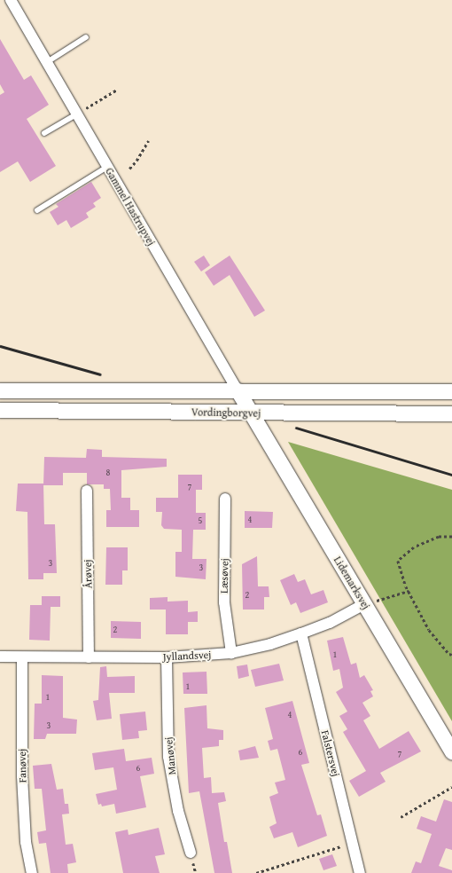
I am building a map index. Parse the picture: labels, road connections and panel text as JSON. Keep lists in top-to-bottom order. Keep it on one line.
{"streets":{"main road":["Gammel Hastrupvej","Vordingborgvej","Lidemarksvej"],"street":["Årøvej","Læsøvej","Jyllandsvej","Falstersvej","Manøvej","Fanøvej"]},"crossings":[["Gammel Hastrupvej","Vordingborgvej"],["Gammel Hastrupvej","Lidemarksvej"],["Vordingborgvej","Lidemarksvej"],["Årøvej","Jyllandsvej"],["Læsøvej","Jyllandsvej"],["Lidemarksvej","Jyllandsvej"],["Jyllandsvej","Falstersvej"],["Jyllandsvej","Manøvej"],["Jyllandsvej","Fanøvej"]],"house_numbers":["8","7","4","5","3","3","2","2","1","1","1","4","3","6","7","6"]}
